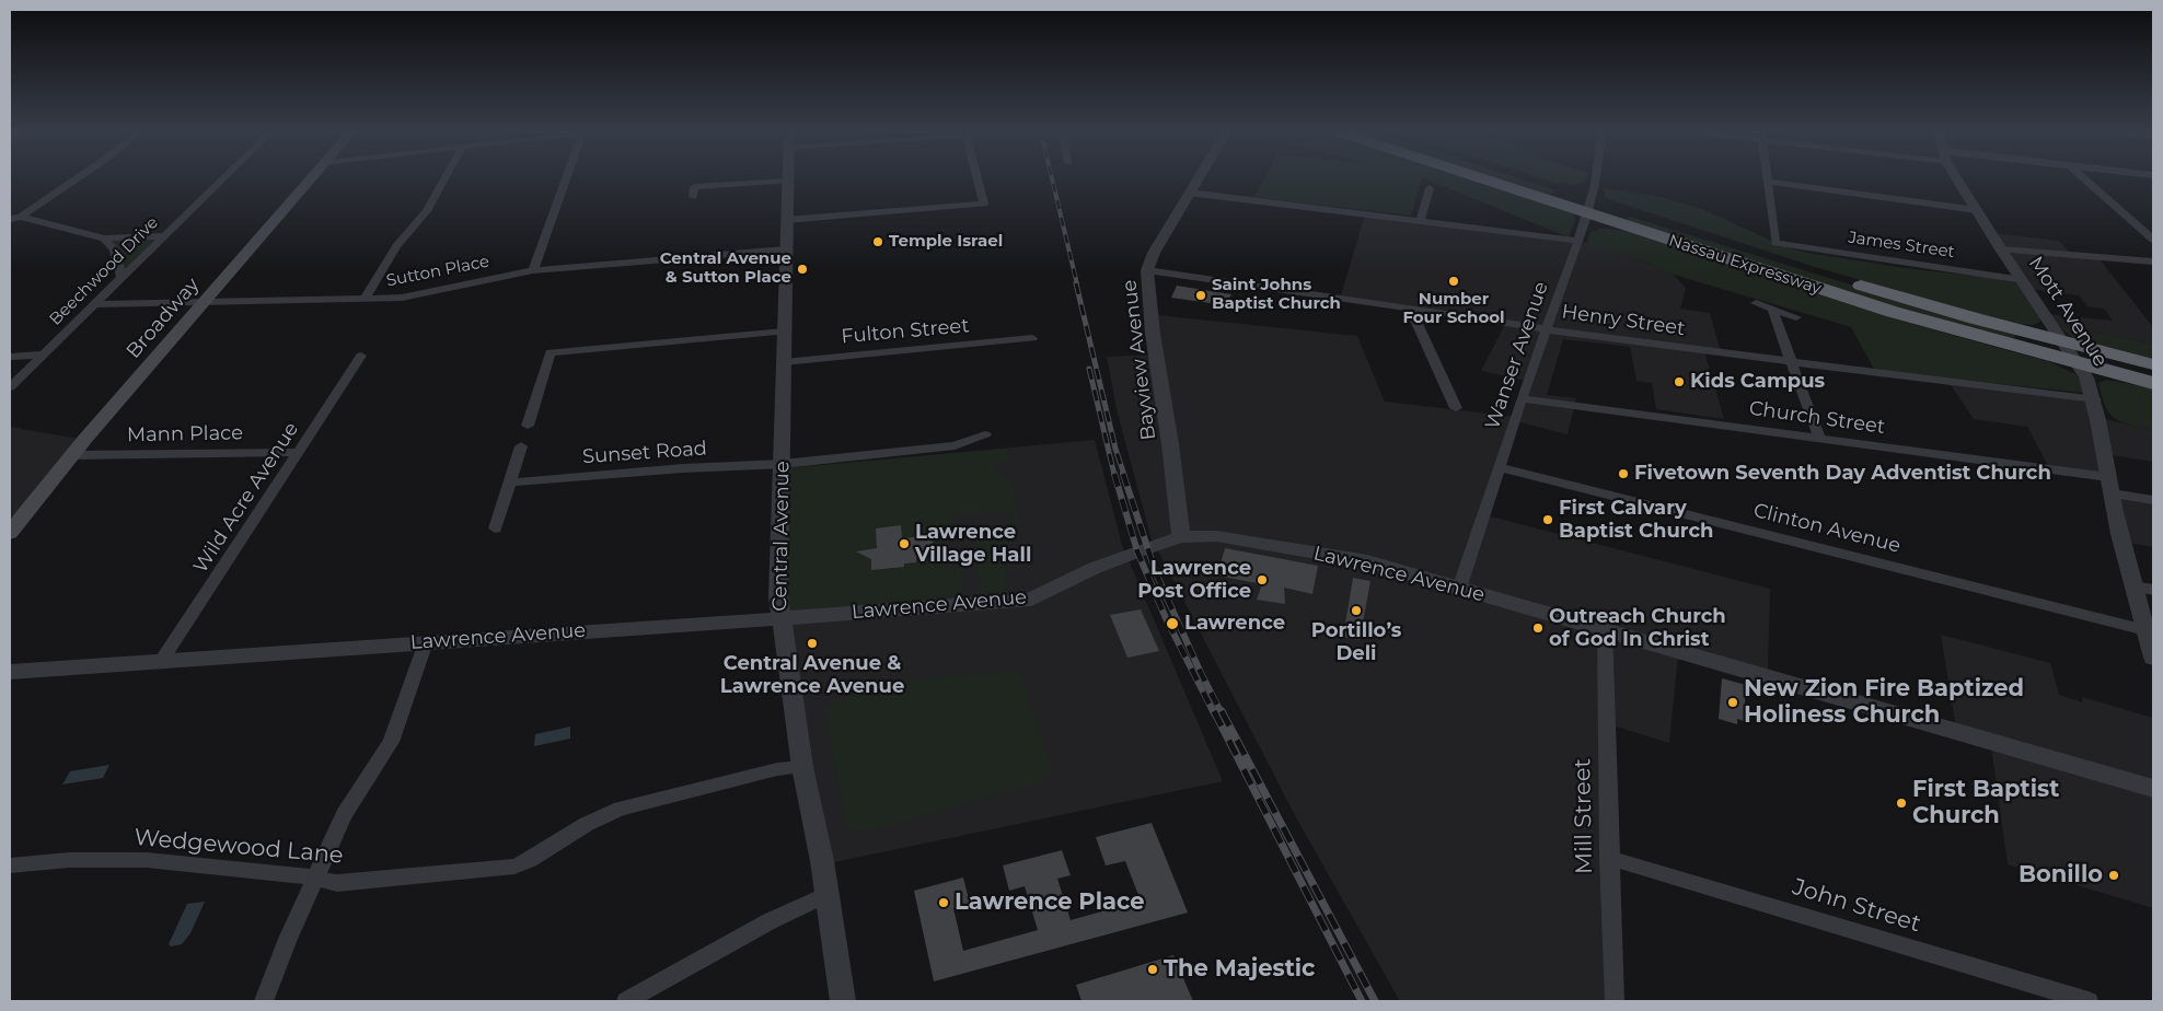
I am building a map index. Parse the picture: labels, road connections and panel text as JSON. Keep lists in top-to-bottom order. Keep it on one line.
{"streets":{"highway":["Nassau Expressway"],"main road":["Broadway"],"street":["James Street","Beechwood Drive","Sutton Place","Mott Avenue","Henry Street","Fulton Street","Wanser Avenue","Bayview Avenue","Church Street","Mann Place","Sunset Road","Wild Acre Avenue","Clinton Avenue","Central Avenue","Lawrence Avenue","Mill Street","Wedgewood Lane","John Street"]},"crossings":[["James Street","Mott Avenue"],["Nassau Expressway","Mott Avenue"],["Nassau Expressway","Wanser Avenue"],["Beechwood Drive","Sutton Place"],["Sutton Place","Broadway"],["Sutton Place","Central Avenue"],["Mott Avenue","Henry Street"],["Mott Avenue","Church Street"],["Mott Avenue","Clinton Avenue"],["Broadway","Mann Place"],["Henry Street","Wanser Avenue"],["Henry Street","Bayview Avenue"],["Fulton Street","Central Avenue"],["Wanser Avenue","Church Street"],["Wanser Avenue","Clinton Avenue"],["Wanser Avenue","Lawrence Avenue"],["Bayview Avenue","Lawrence Avenue"],["Mann Place","Wild Acre Avenue"],["Sunset Road","Central Avenue"],["Wild Acre Avenue","Lawrence Avenue"],["Central Avenue","Lawrence Avenue"],["Central Avenue","Wedgewood Lane"],["Lawrence Avenue","Mill Street"],["Mill Street","John Street"]],"places":["Temple Israel","Central Avenue & Sutton Place","Number Four School","Saint Johns Baptist Church","Kids Campus","Fivetown Seventh Day Adventist Church","First Calvary Baptist Church","Lawrence Village Hall","Lawrence Post Office","Portillo’s Deli","Lawrence","Outreach Church of God In Christ","Central Avenue & Lawrence Avenue","New Zion Fire Baptized Holiness Church","First Baptist Church","Bonillo","Lawrence Place","The Majestic"]}
